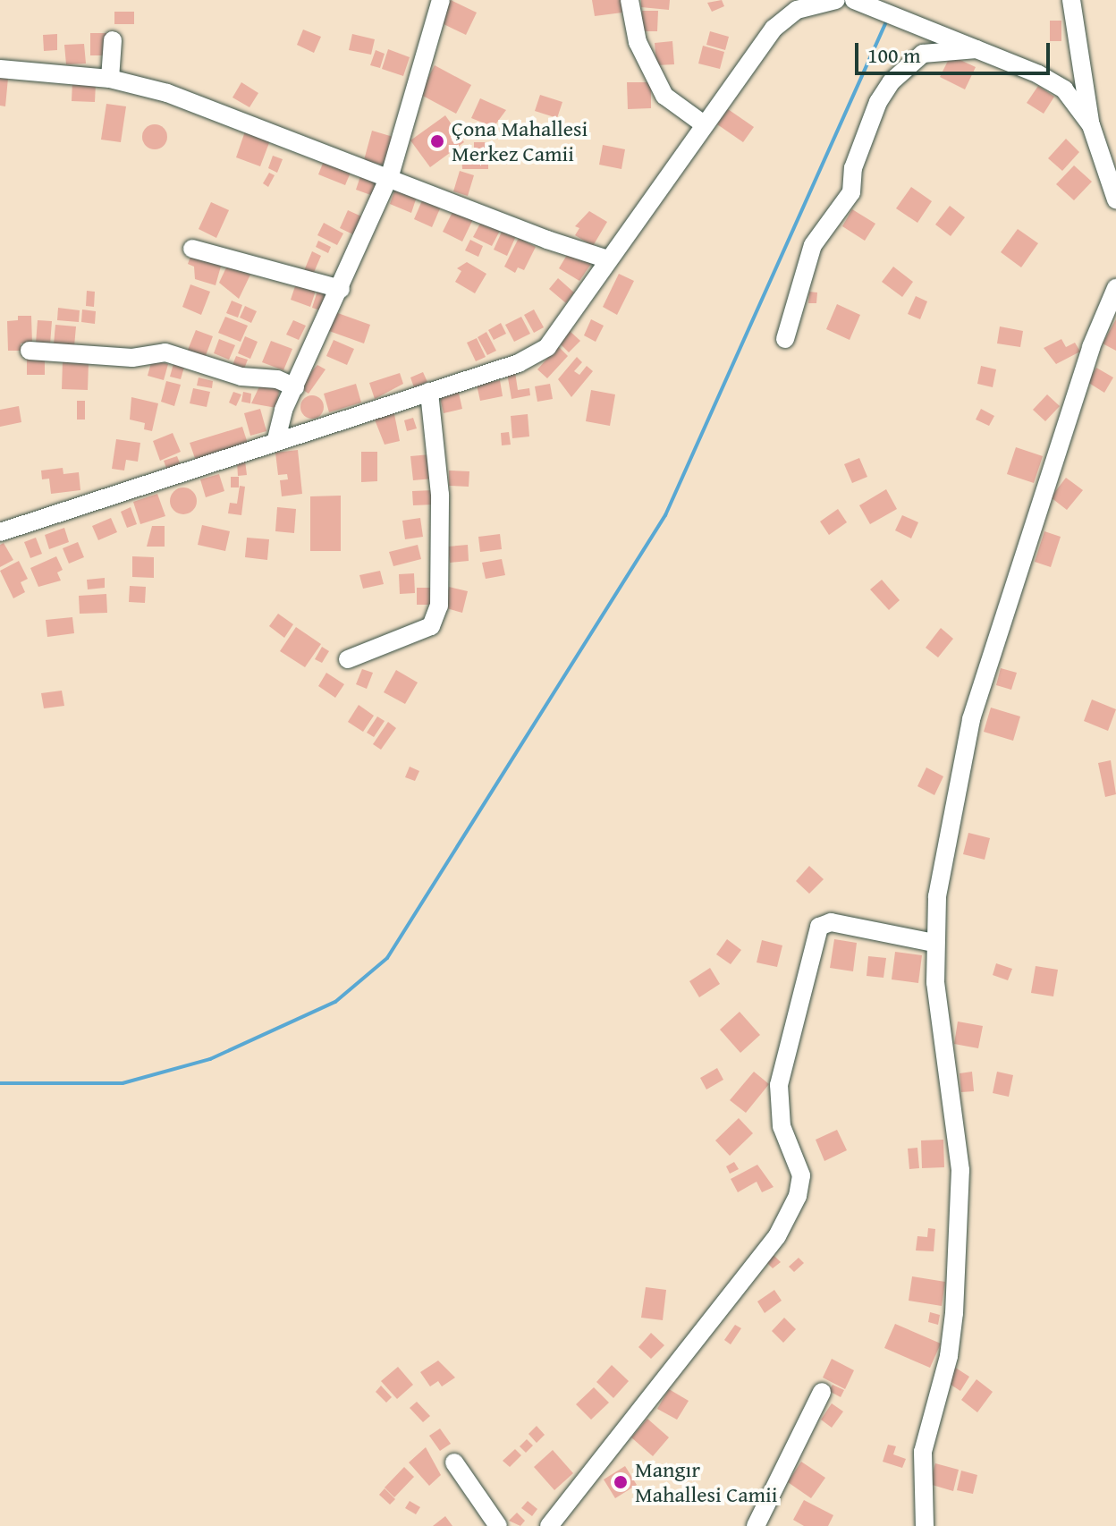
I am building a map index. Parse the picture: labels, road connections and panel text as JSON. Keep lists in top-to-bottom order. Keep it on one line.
{"places":["Çona Mahallesi Merkez Camii","Mangır Mahallesi Camii"],"scale_bar":"100 m"}
